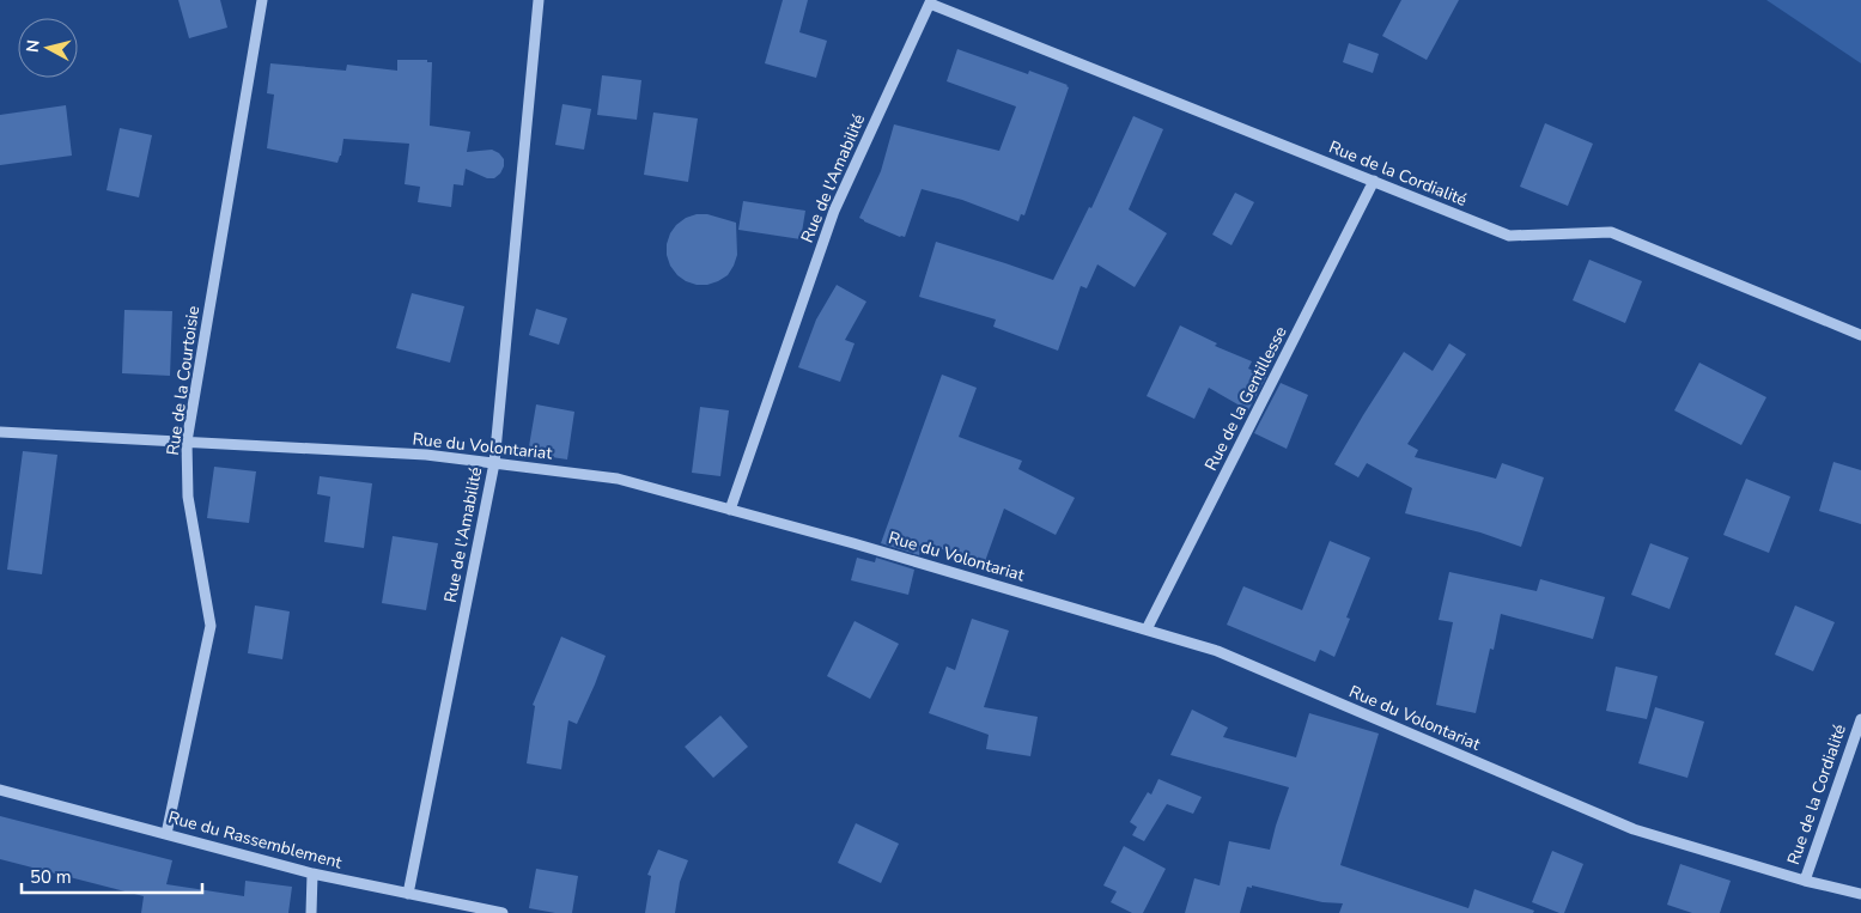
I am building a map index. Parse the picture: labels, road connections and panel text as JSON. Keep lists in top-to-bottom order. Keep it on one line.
{"streets":{"street":["Rue de la Cordialité","Rue de l'Amabilité","Rue de la Courtoisie","Rue de la Gentillesse","Rue du Volontariat","Rue du Rassemblement"]},"crossings":[["Rue de la Cordialité","Rue de l'Amabilité"],["Rue de la Cordialité","Rue de la Gentillesse"],["Rue de la Cordialité","Rue du Volontariat"],["Rue de l'Amabilité","Rue du Volontariat"],["Rue de l'Amabilité","Rue du Rassemblement"],["Rue de la Courtoisie","Rue du Volontariat"],["Rue de la Courtoisie","Rue du Rassemblement"],["Rue de la Gentillesse","Rue du Volontariat"]],"scale_bar":"50 m","north":"left"}
